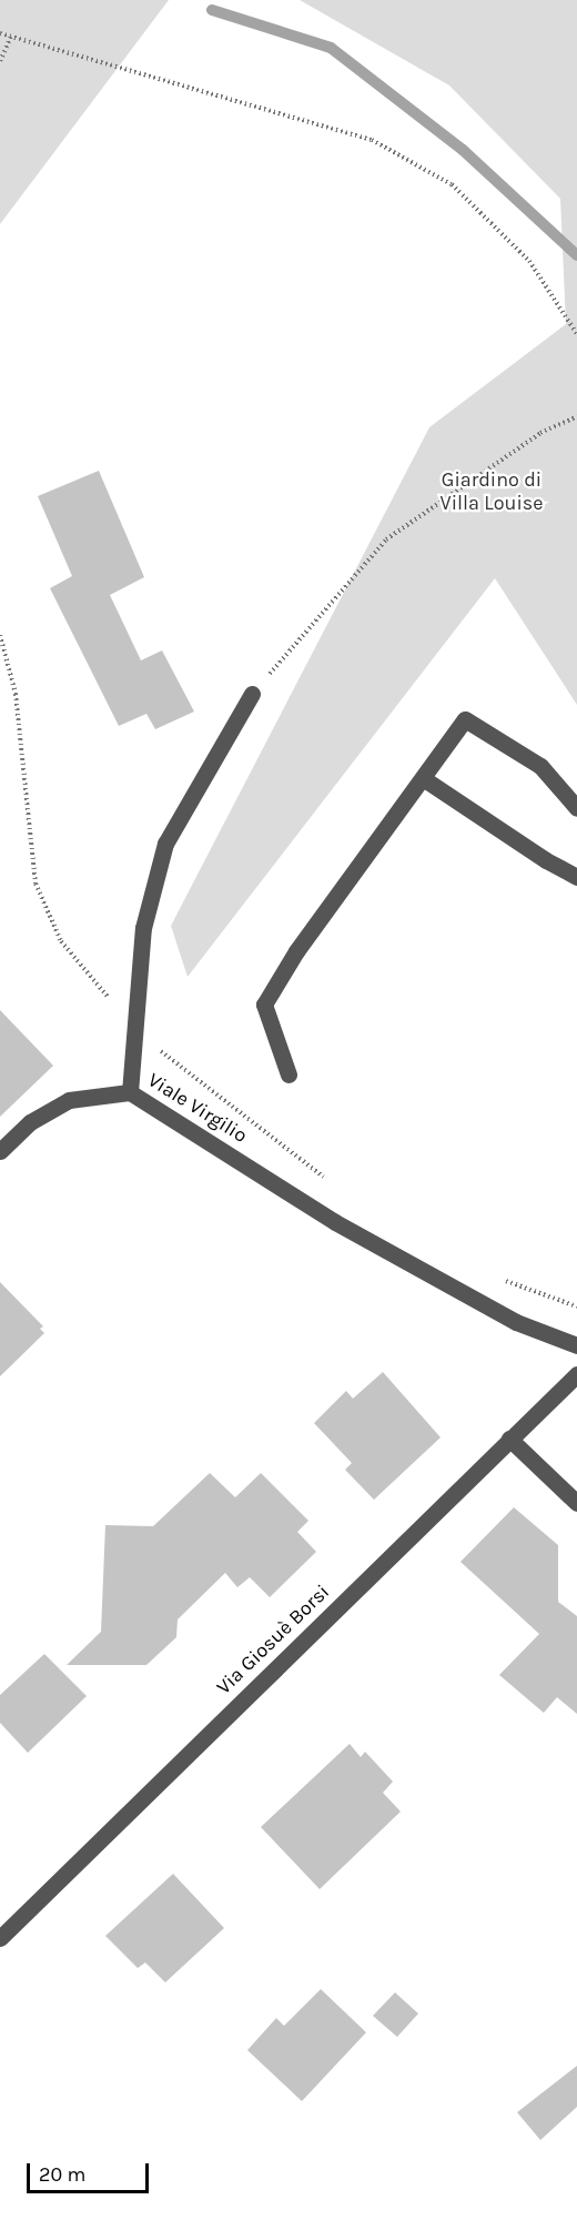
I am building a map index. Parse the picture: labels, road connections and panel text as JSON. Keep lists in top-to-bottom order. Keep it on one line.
{"streets":{"street":["Viale Virgilio","Via Giosuè Borsi"]},"parks":["Giardino di Villa Louise"],"scale_bar":"20 m"}
